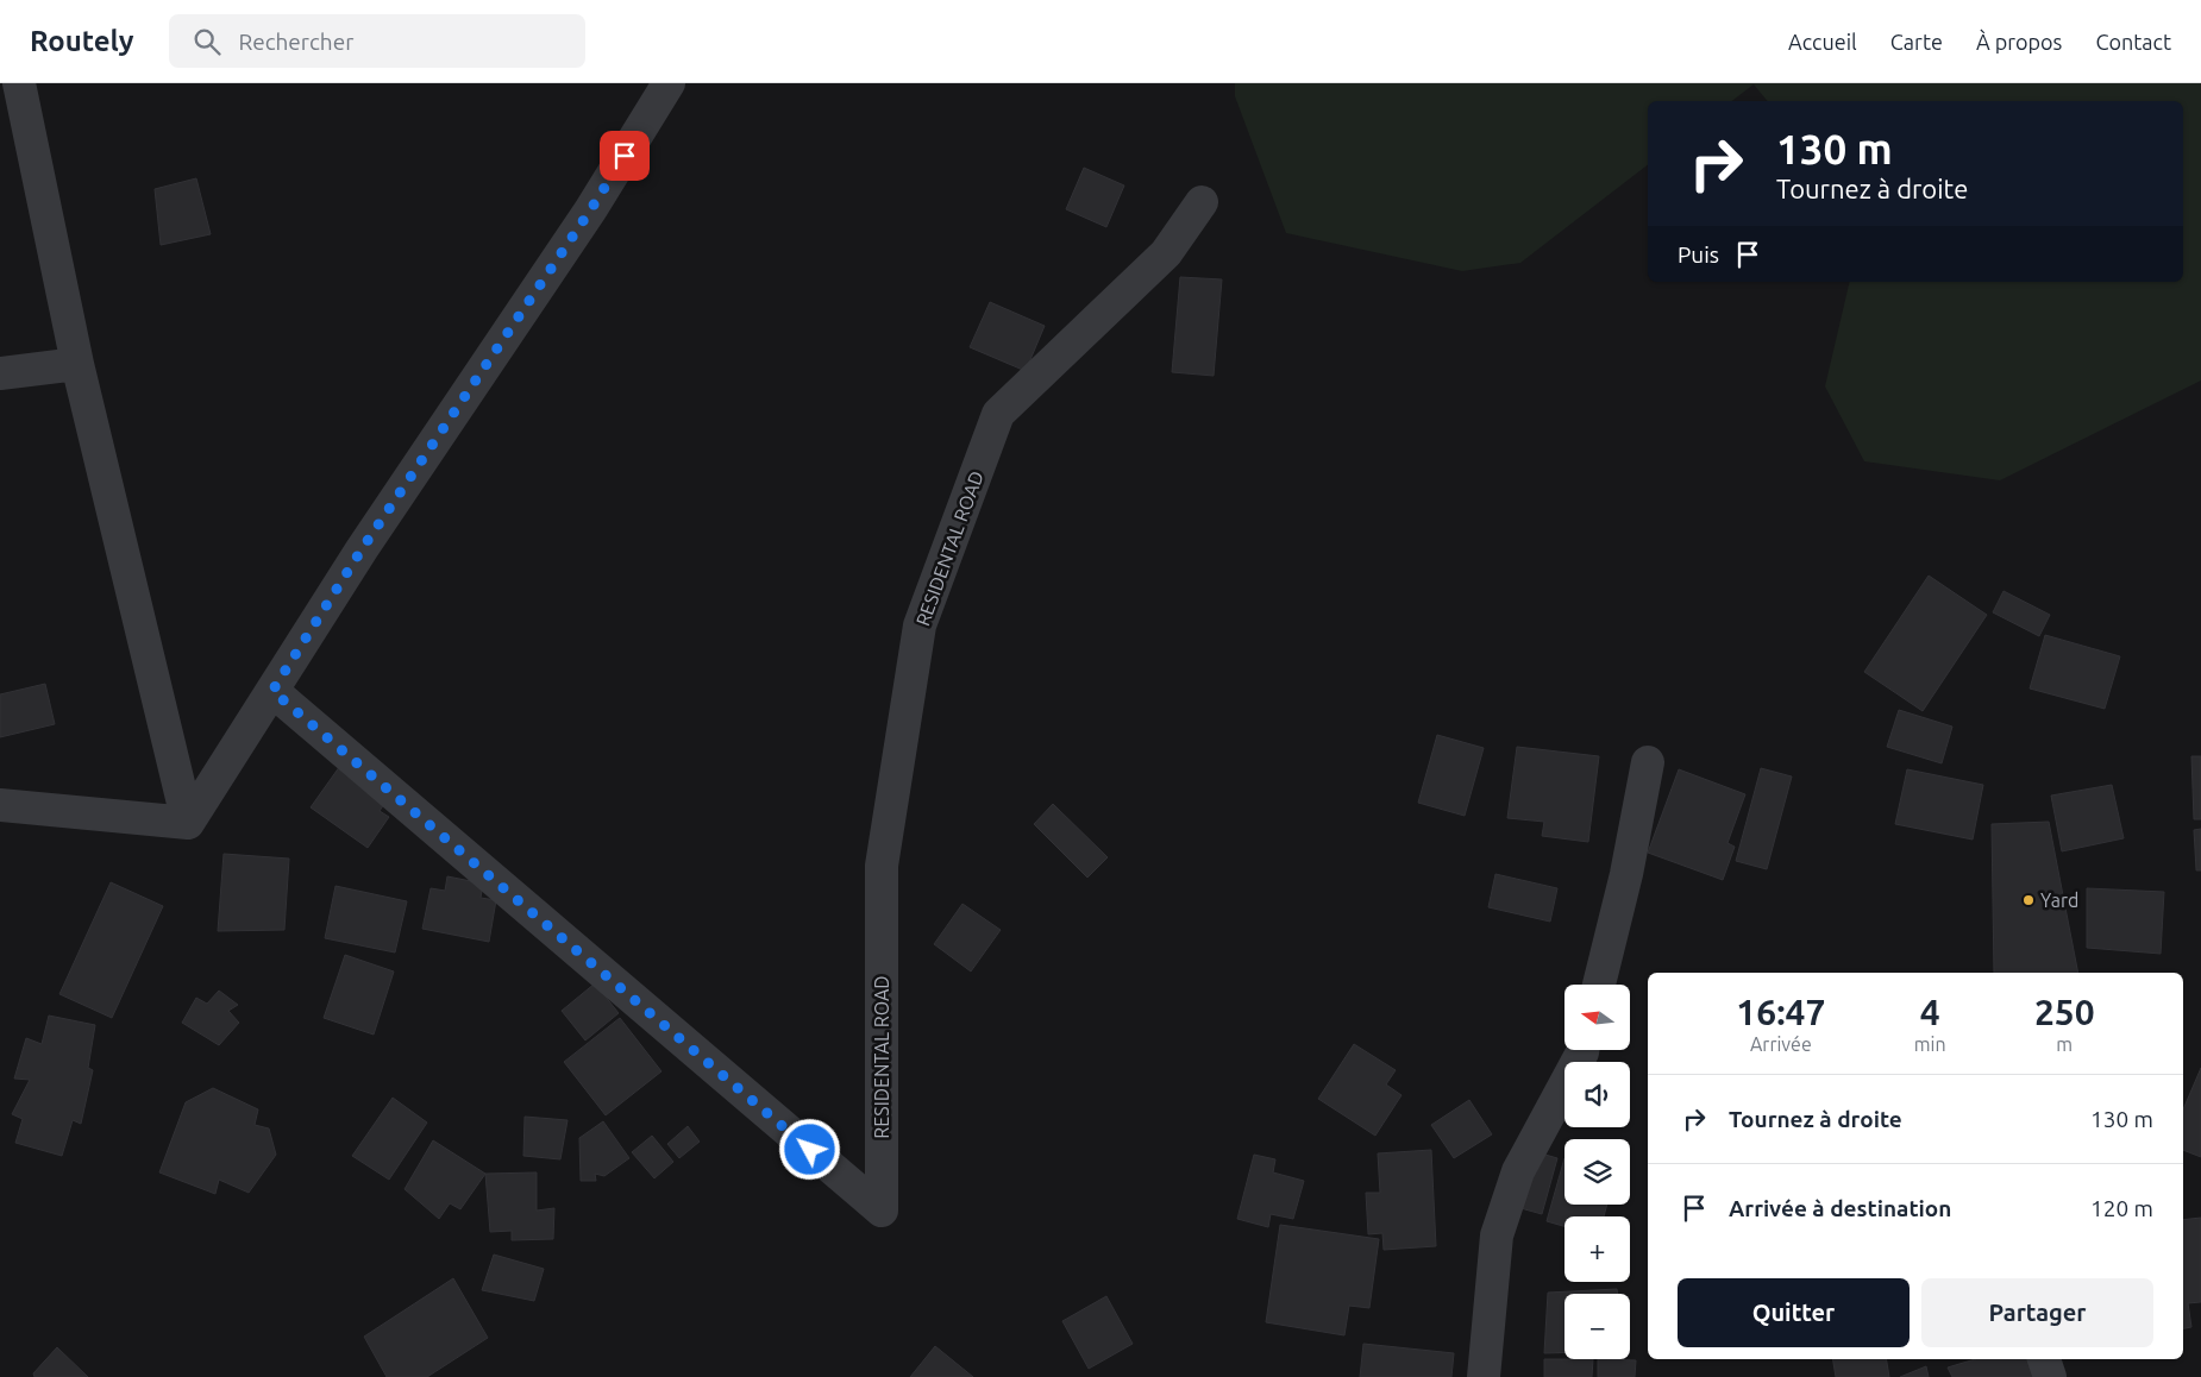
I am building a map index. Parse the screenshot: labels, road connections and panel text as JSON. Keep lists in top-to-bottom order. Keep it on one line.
{"streets":{"street":["RESIDENTAL ROAD"]},"places":["Yard"],"north":"left","page":{"header":"Routely","search":"Rechercher","nav":["Accueil","Carte","À propos","Contact"],"turn":["130 m","Tournez à droite"],"then":"Puis","eta":["16:47","Arrivée","4","min","250","m"],"map_buttons":["+","−"],"list":[{"name":"Tournez à droite","value":"130 m"},{"name":"Arrivée à destination","value":"120 m"}],"buttons":["Quitter","Partager"]}}
